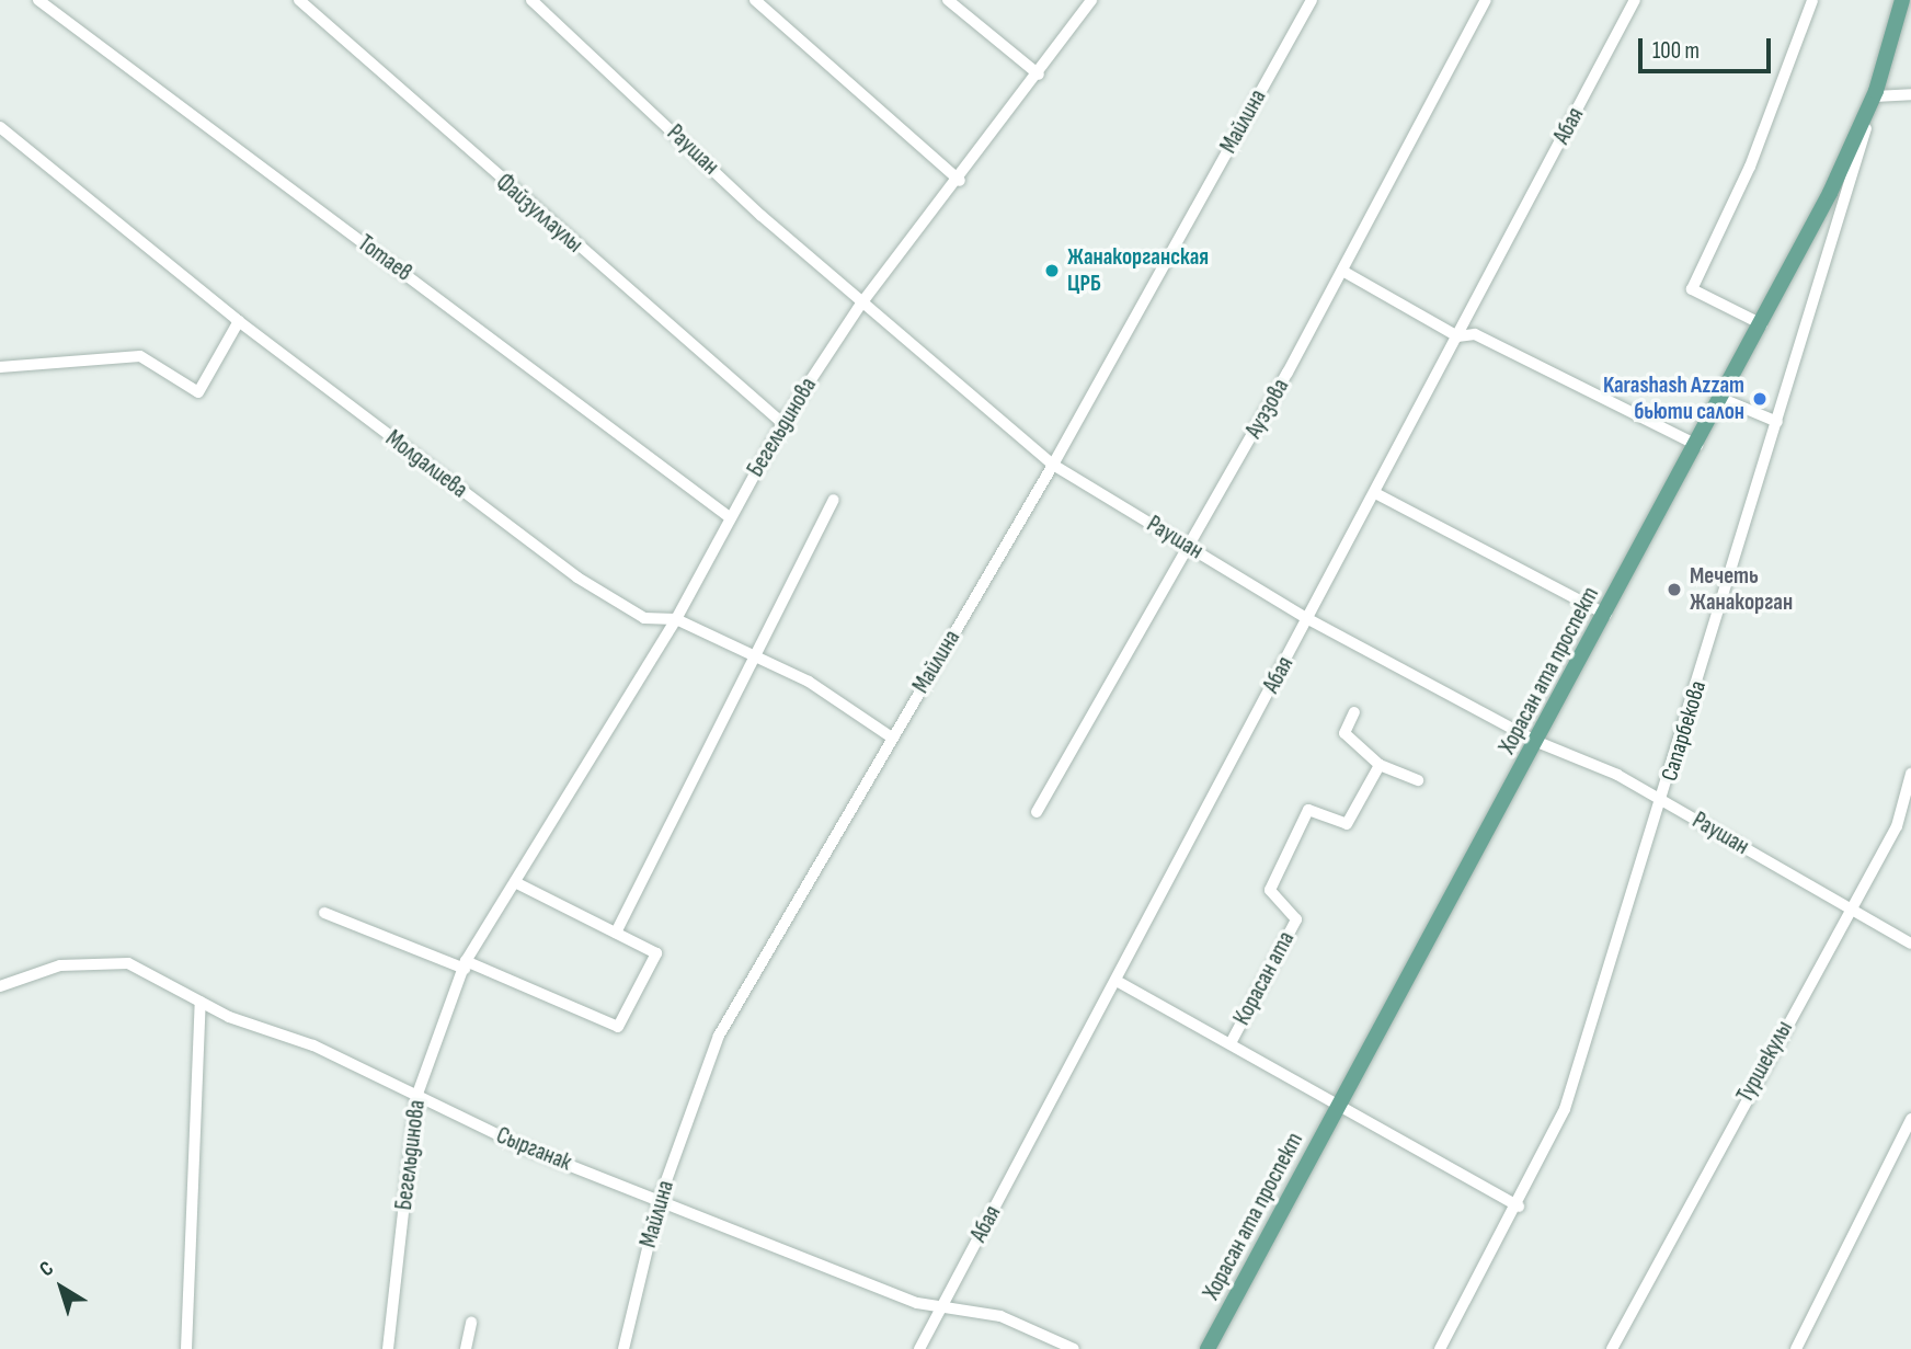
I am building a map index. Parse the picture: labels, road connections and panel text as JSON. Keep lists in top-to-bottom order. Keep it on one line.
{"streets":{"main road":["Хорасан ата проспект"],"street":["Майлина","Абая","Раушан","Файзуллаулы","Тотаев","Ауэзова","Бегельдинова","Молдалиева","Сапарбекова","Корасан ата","Туршекулы","Сырганак"]},"crossings":[["Майлина","Раушан"],["Майлина","Молдалиева"],["Майлина","Сырганак"],["Абая","Раушан"],["Абая","Сырганак"],["Раушан","Ауэзова"],["Раушан","Бегельдинова"],["Раушан","Хорасан ата проспект"],["Раушан","Сапарбекова"],["Раушан","Туршекулы"],["Файзуллаулы","Бегельдинова"],["Тотаев","Бегельдинова"],["Бегельдинова","Молдалиева"],["Бегельдинова","Сырганак"],["Хорасан ата проспект","Сапарбекова"]],"places":["Жанакорганская ЦРБ","Karashash Azzam бьюти салон","Мечеть Жанакорган"],"scale_bar":"100 m","north":"top left"}
